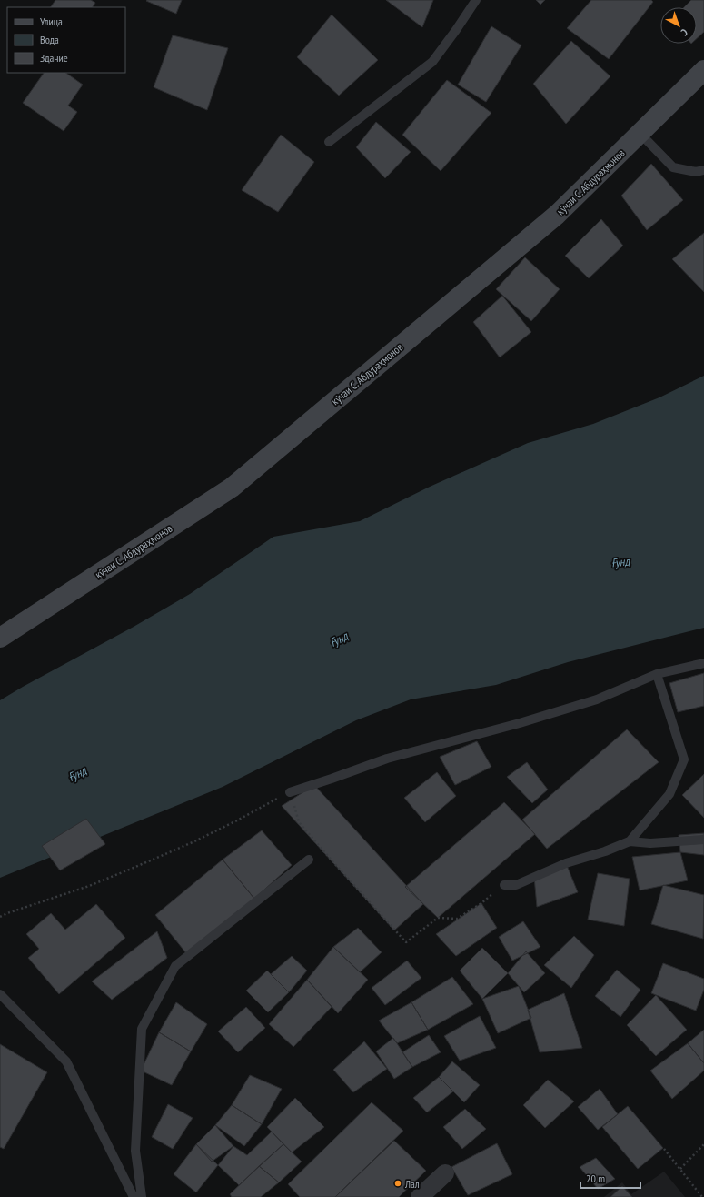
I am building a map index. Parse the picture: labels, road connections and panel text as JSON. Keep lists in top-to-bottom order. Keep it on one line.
{"streets":{"street":["кӯчаи С. Абдураҳмонов"]},"water":["Ғунд"],"places":["Лал"],"legend":["Улица","Вода","Здание"],"scale_bar":"20 m","north":"bottom right"}
